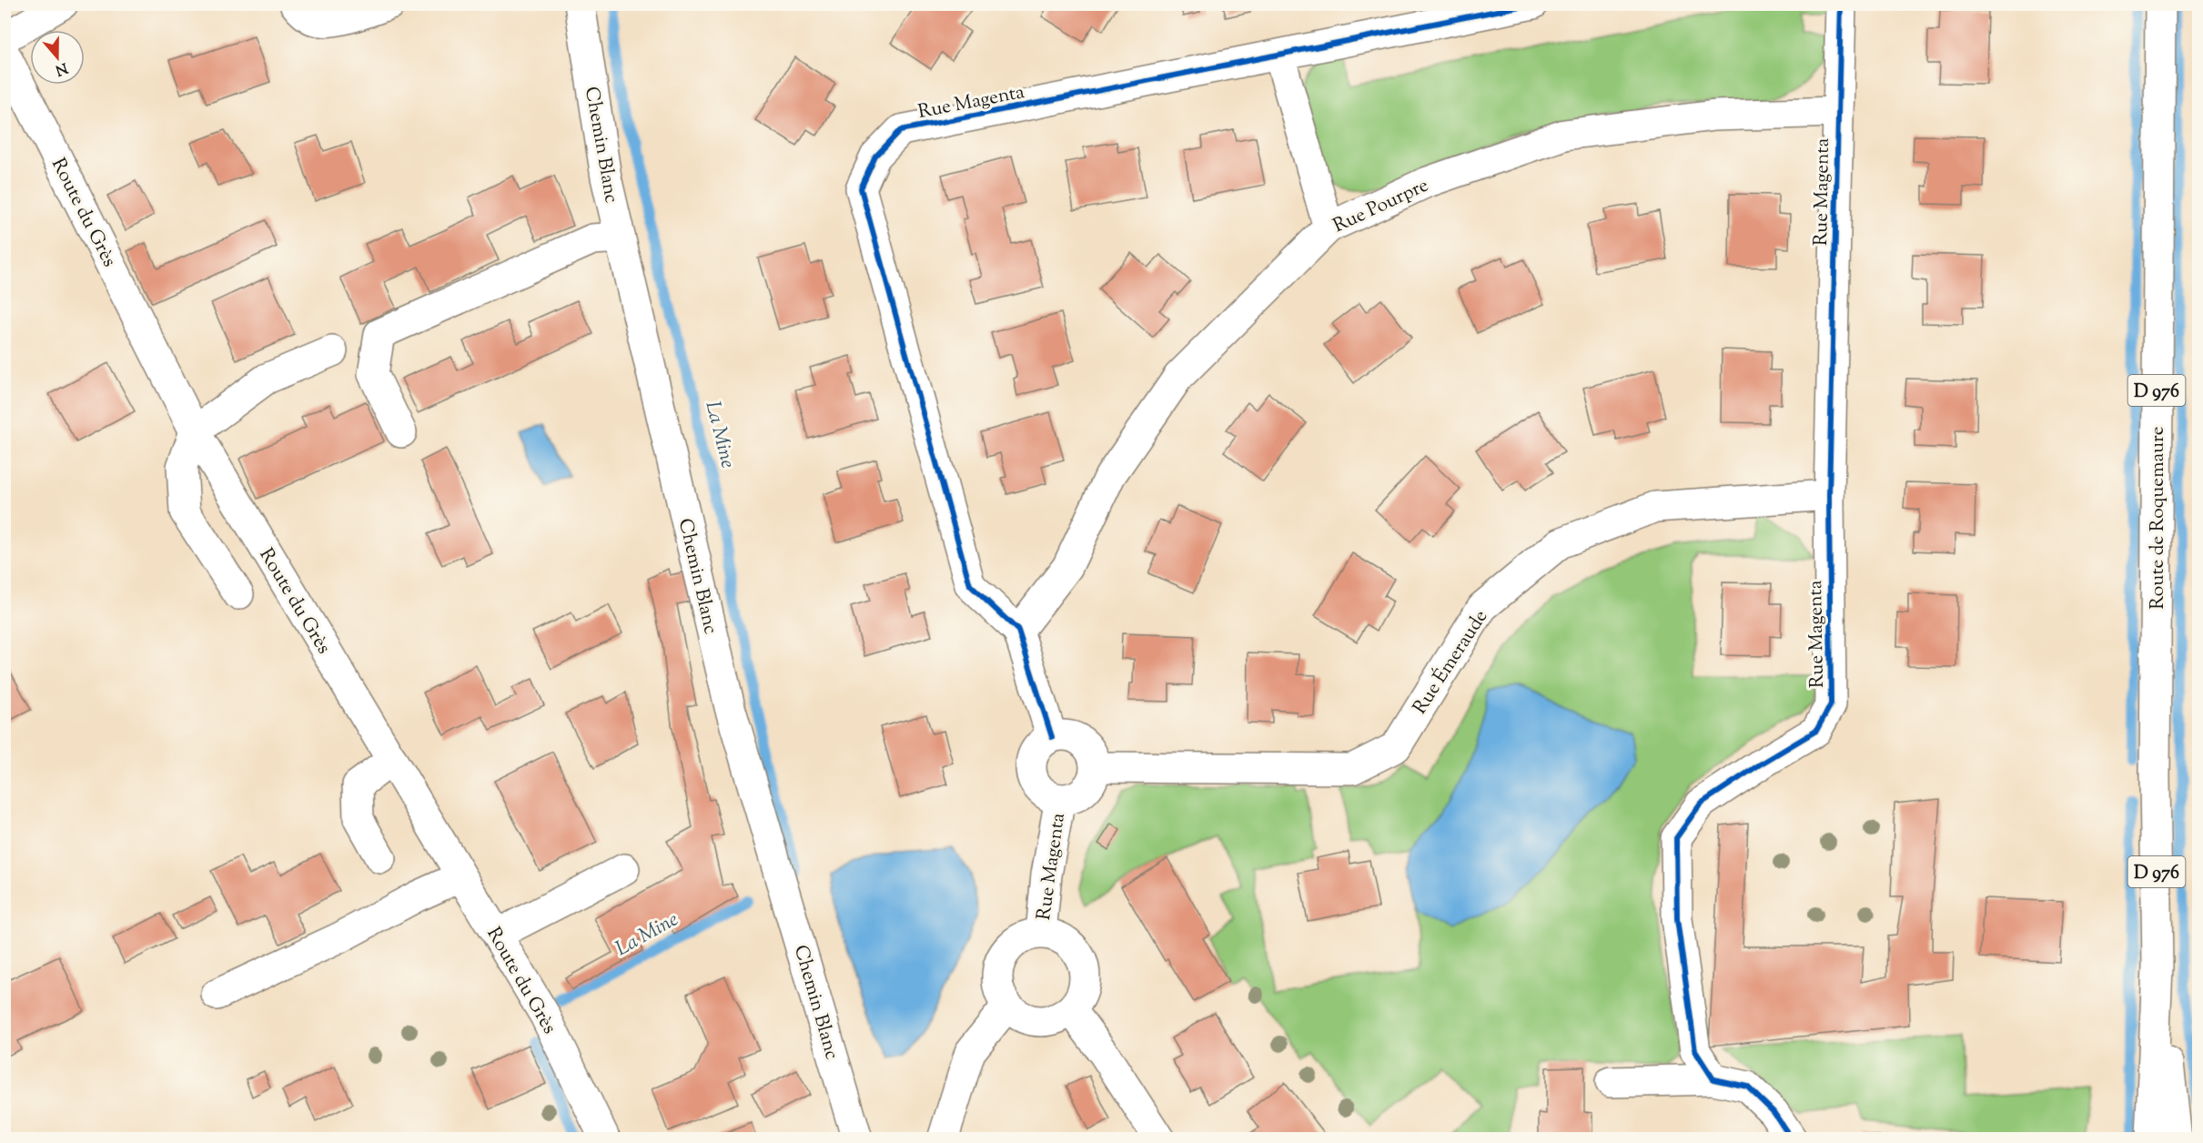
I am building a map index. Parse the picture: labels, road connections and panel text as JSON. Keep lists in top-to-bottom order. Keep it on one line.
{"streets":{"street":["Rue Magenta","Chemin Blanc","Rue Pourpre","Route du Grès","D 976","Route de Roquemaure","Rue Émeraude"]},"crossings":[["Rue Magenta","Rue Pourpre"],["Rue Magenta","Rue Émeraude"]],"water":["La Mine"],"north":"bottom"}
